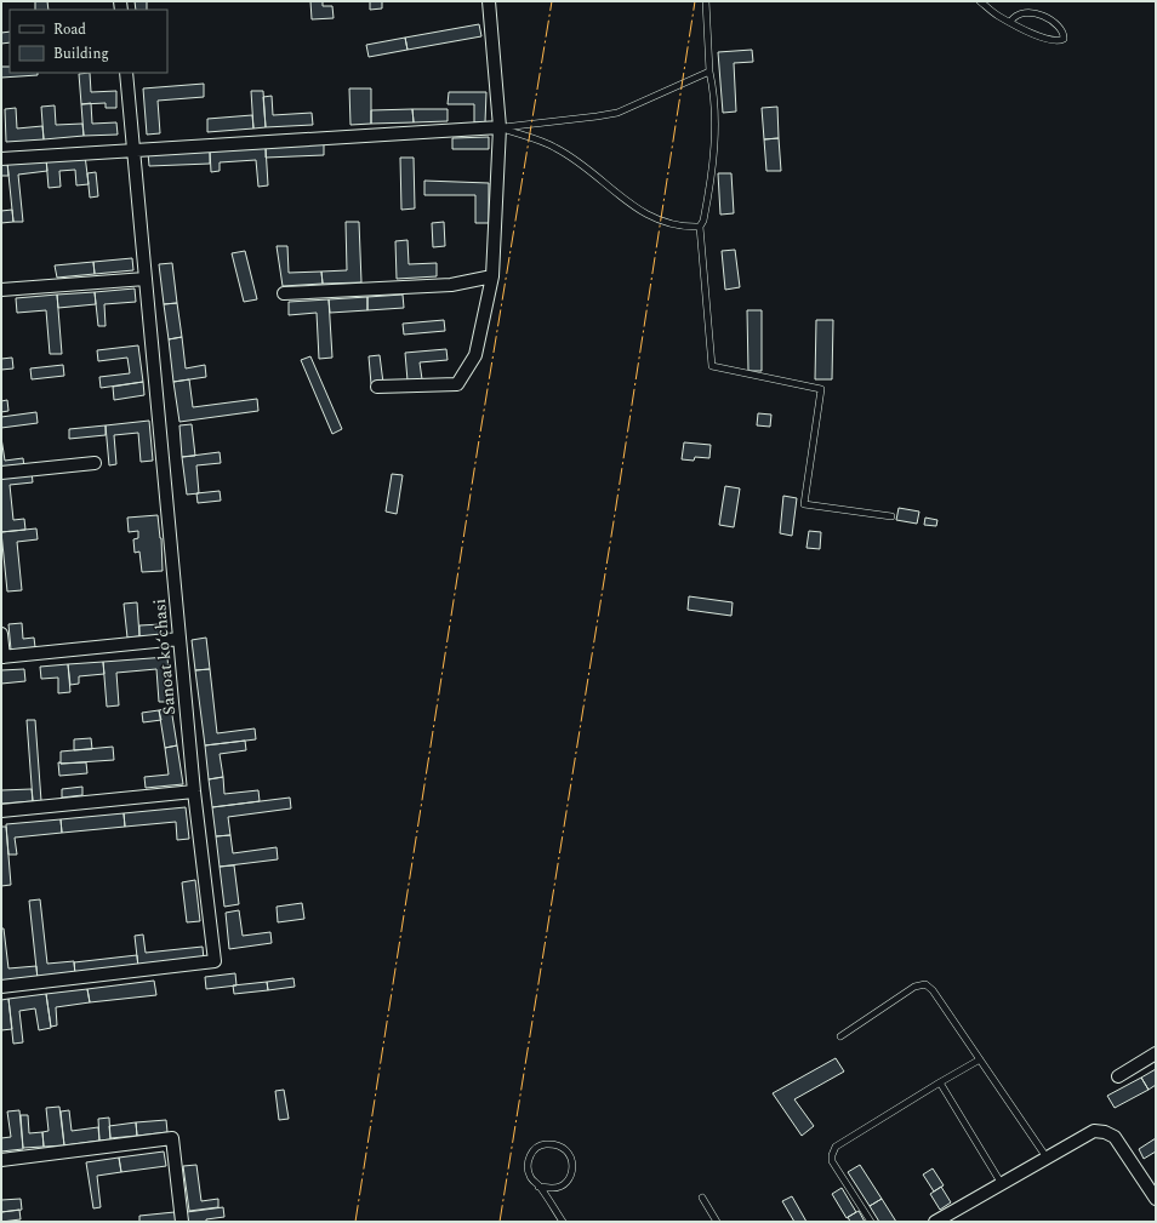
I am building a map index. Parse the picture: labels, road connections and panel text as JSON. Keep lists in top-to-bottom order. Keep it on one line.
{"streets":{"street":["Sanoat koʻchasi"]},"legend":["Road","Building"]}
